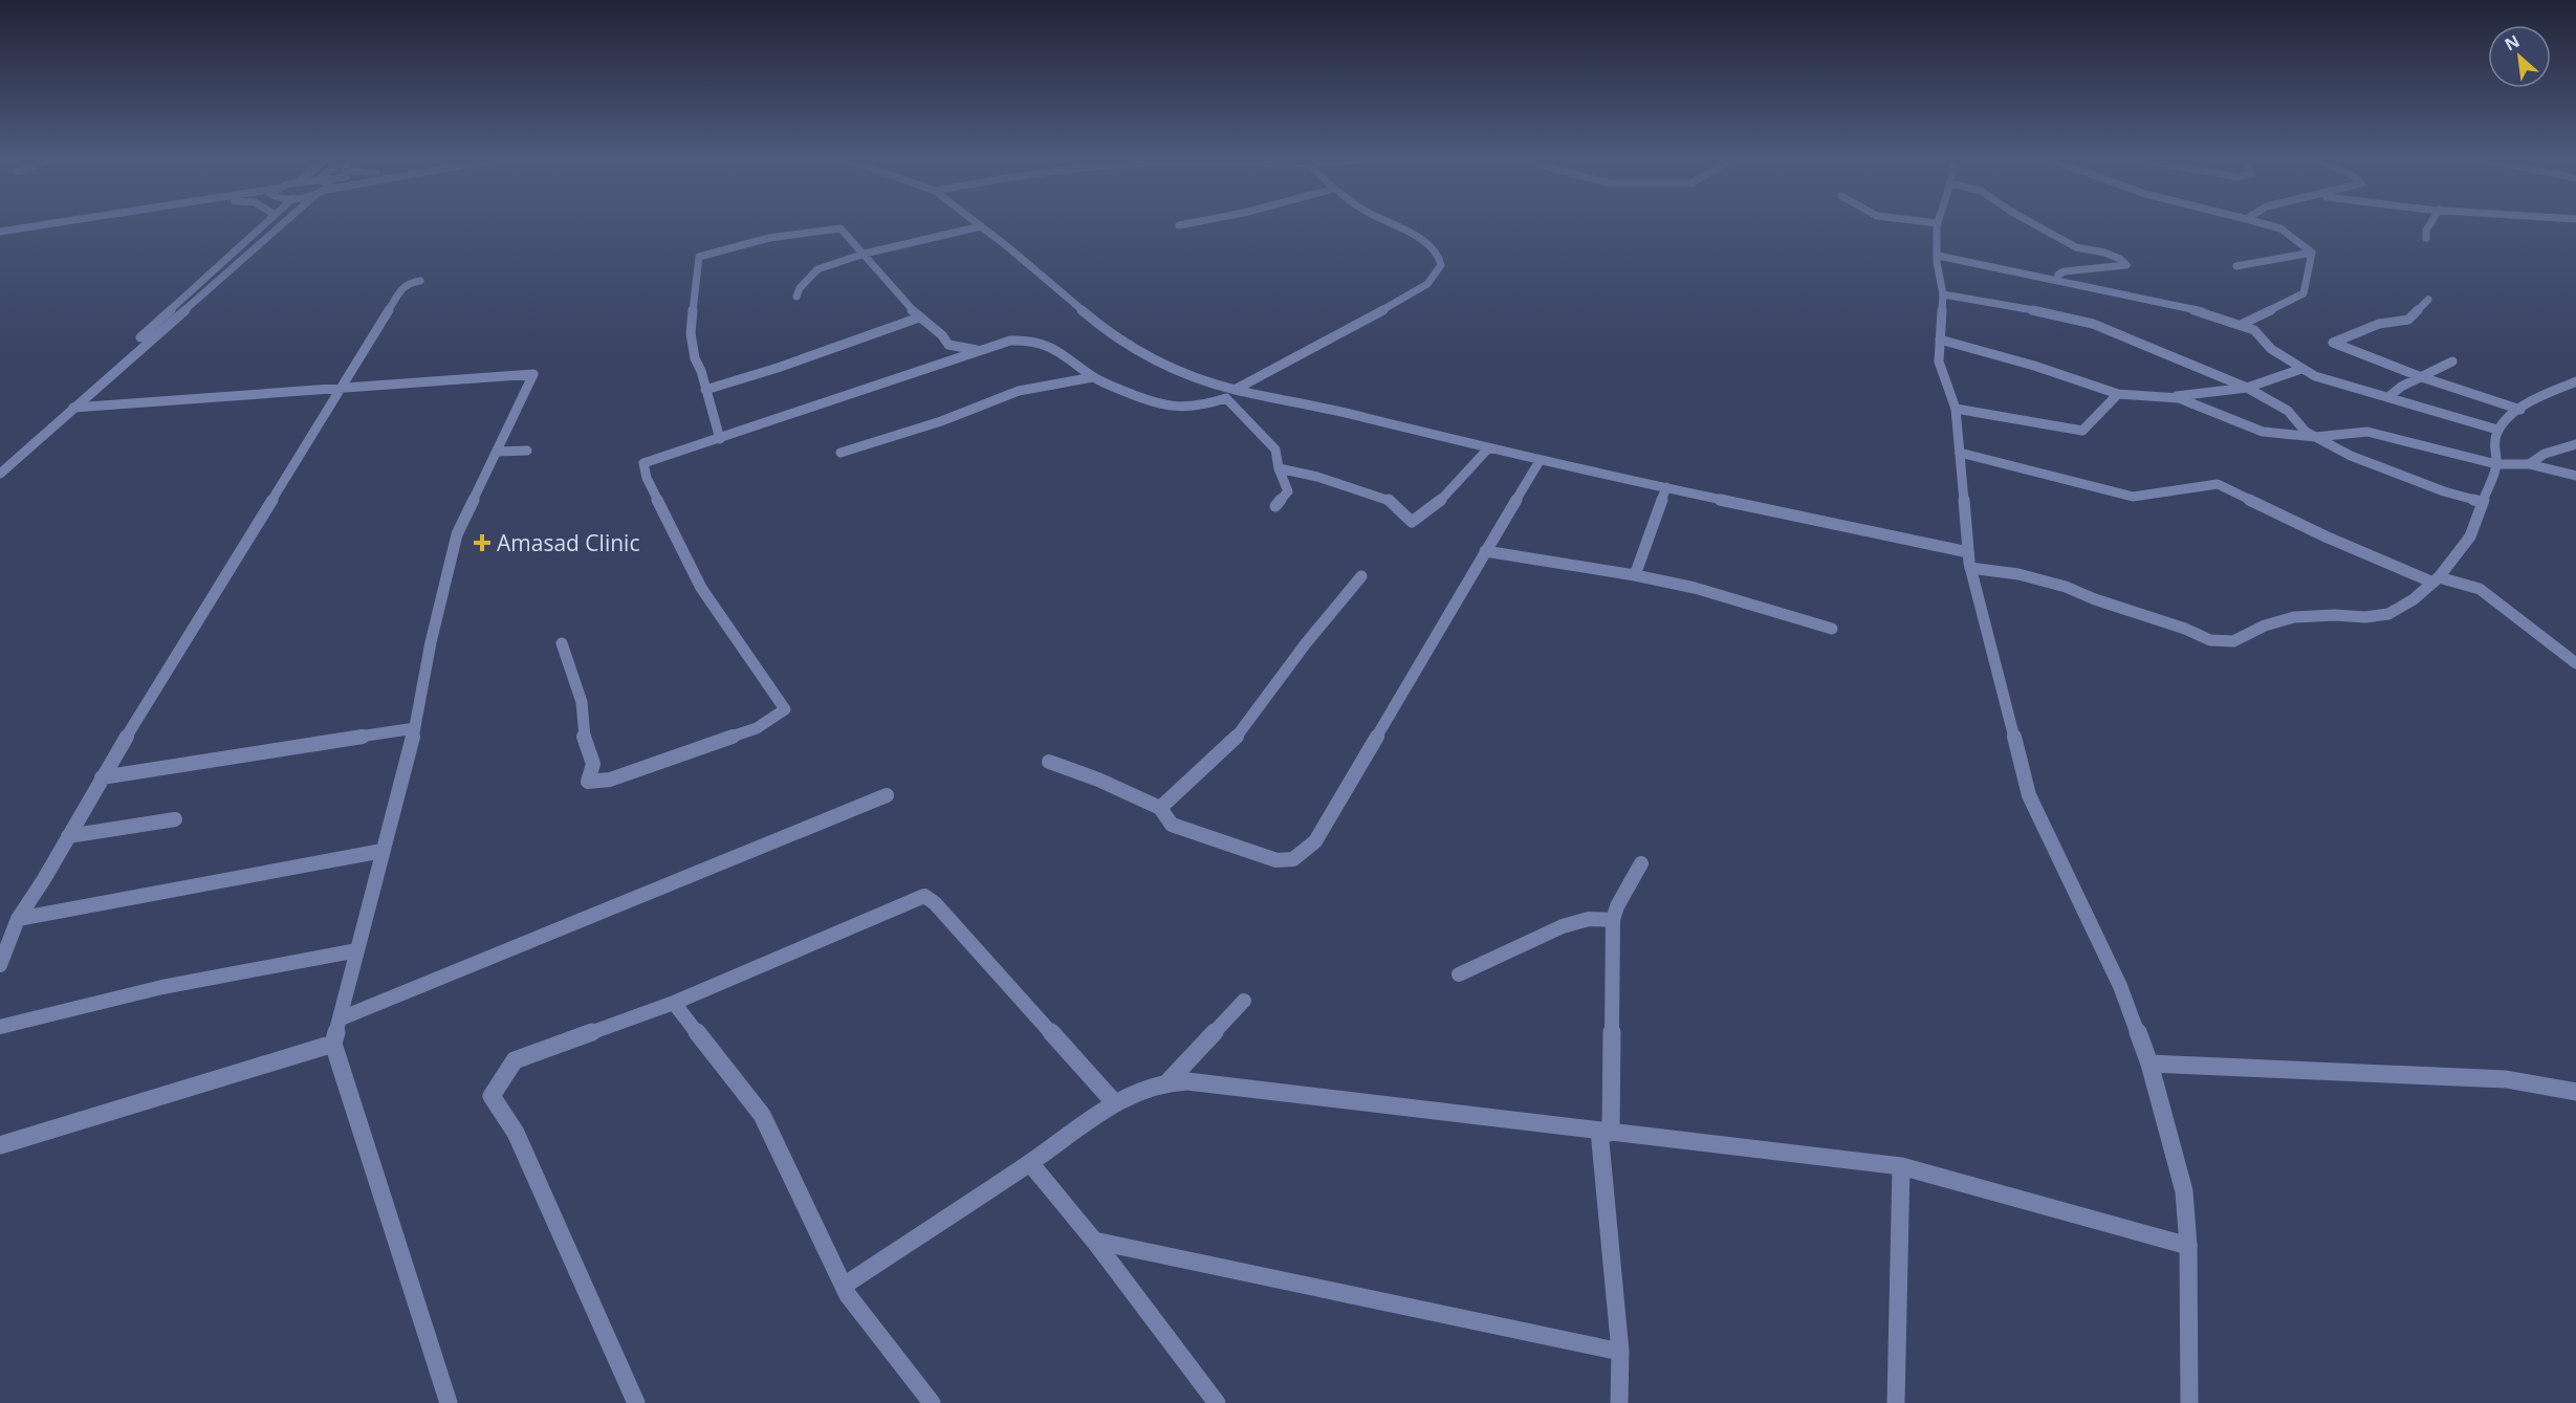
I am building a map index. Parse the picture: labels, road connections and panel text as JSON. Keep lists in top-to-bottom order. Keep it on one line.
{"places":{"health":["Amasad Clinic"]},"north":"top left"}
